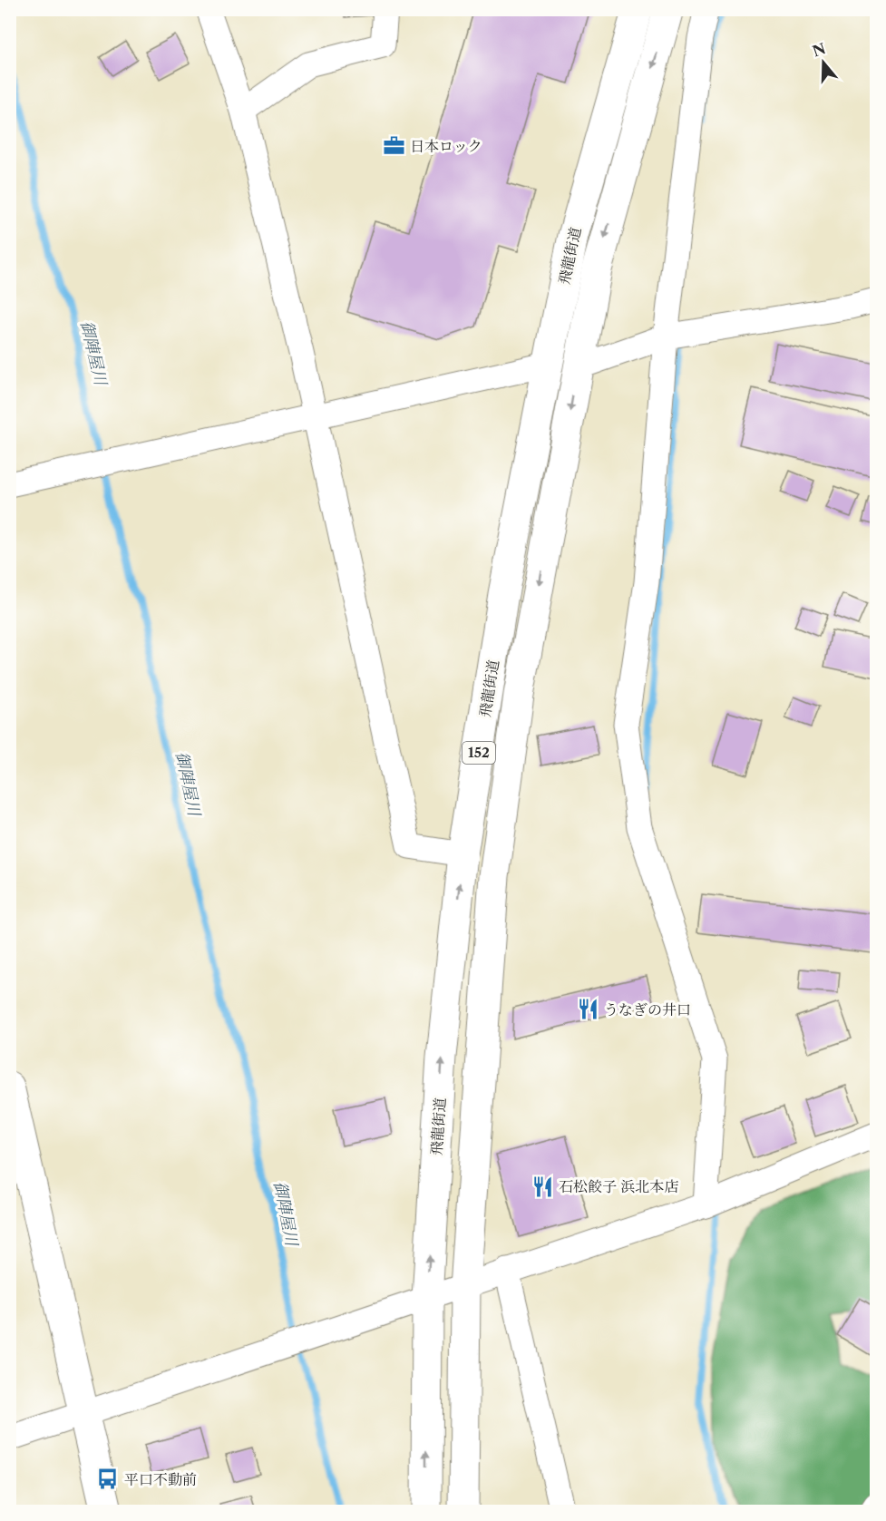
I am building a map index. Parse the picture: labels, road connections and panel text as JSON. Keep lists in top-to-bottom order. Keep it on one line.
{"streets":{"main road":["飛龍街道","152"]},"water":["御陣屋川"],"places":{"office":["日本ロック"],"restaurant":["うなぎの井口","石松餃子 浜北本店"],"bus stop":["平口不動前"]},"north":"top"}
